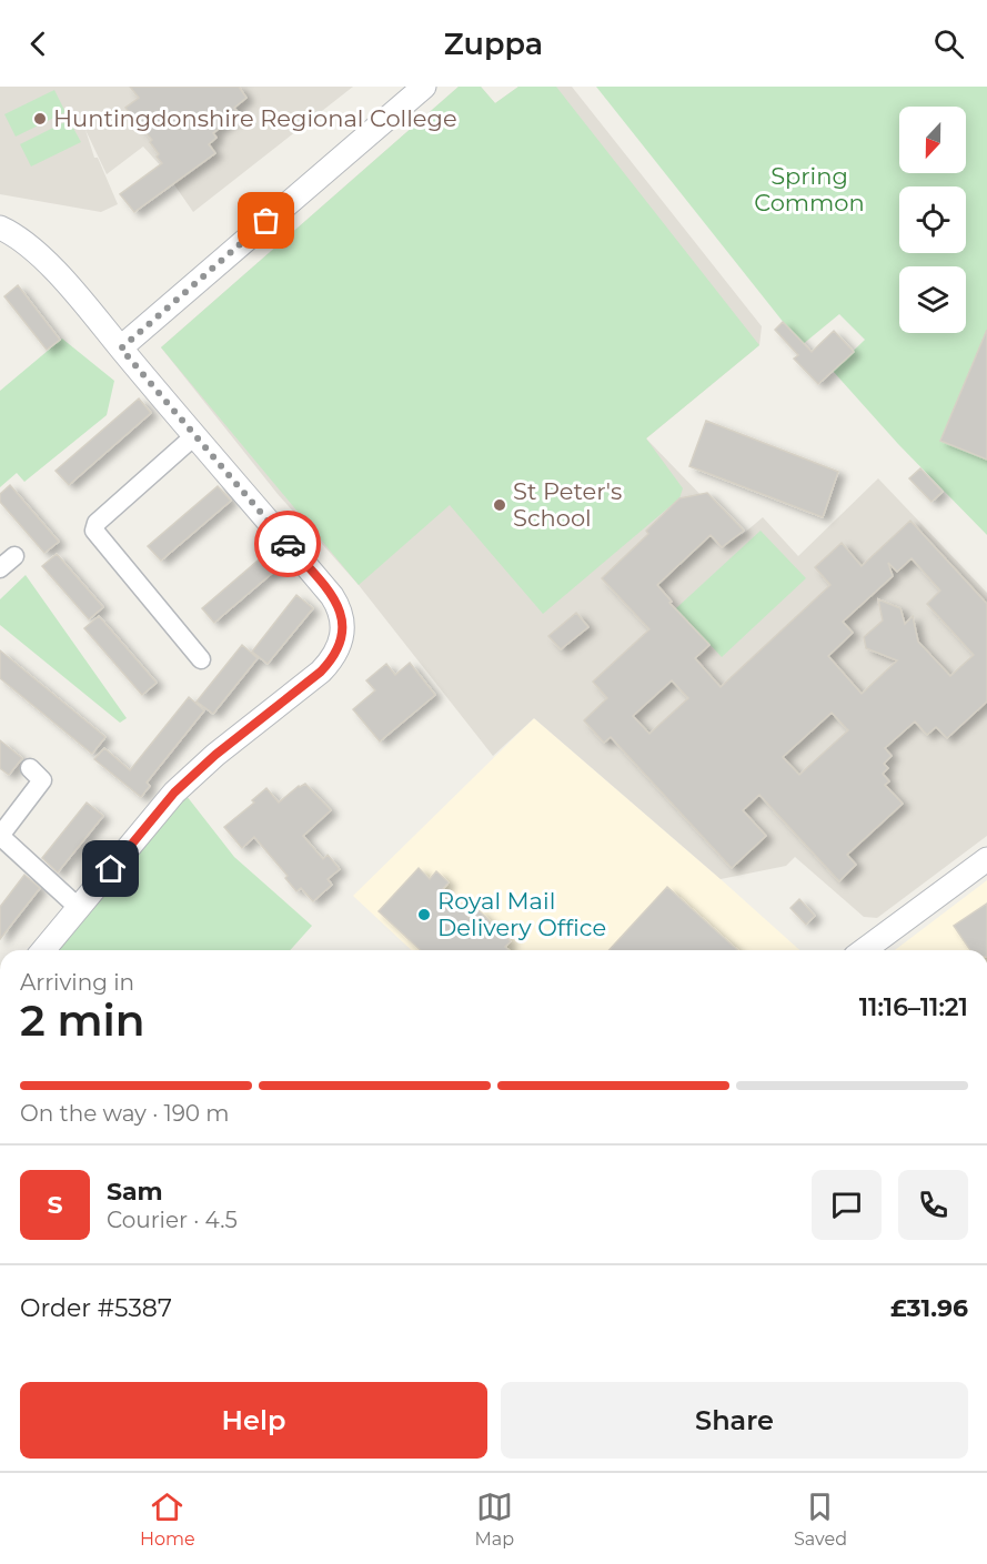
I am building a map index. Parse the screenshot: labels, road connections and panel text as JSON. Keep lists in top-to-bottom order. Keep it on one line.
{"parks":["Spring Common"],"places":["Huntingdonshire Regional College","St Peter's School","Royal Mail Delivery Office"],"north":"bottom","page":{"header":"Zuppa","heading":["2 min","Arriving in","11:16–11:21"],"panel":["Sam","Courier · 4.5","Order #5387","£31.96"],"bar":"On the way · 190 m","round":"S","buttons":["Help","Share"],"tabs":["Home","Map","Saved"]}}
